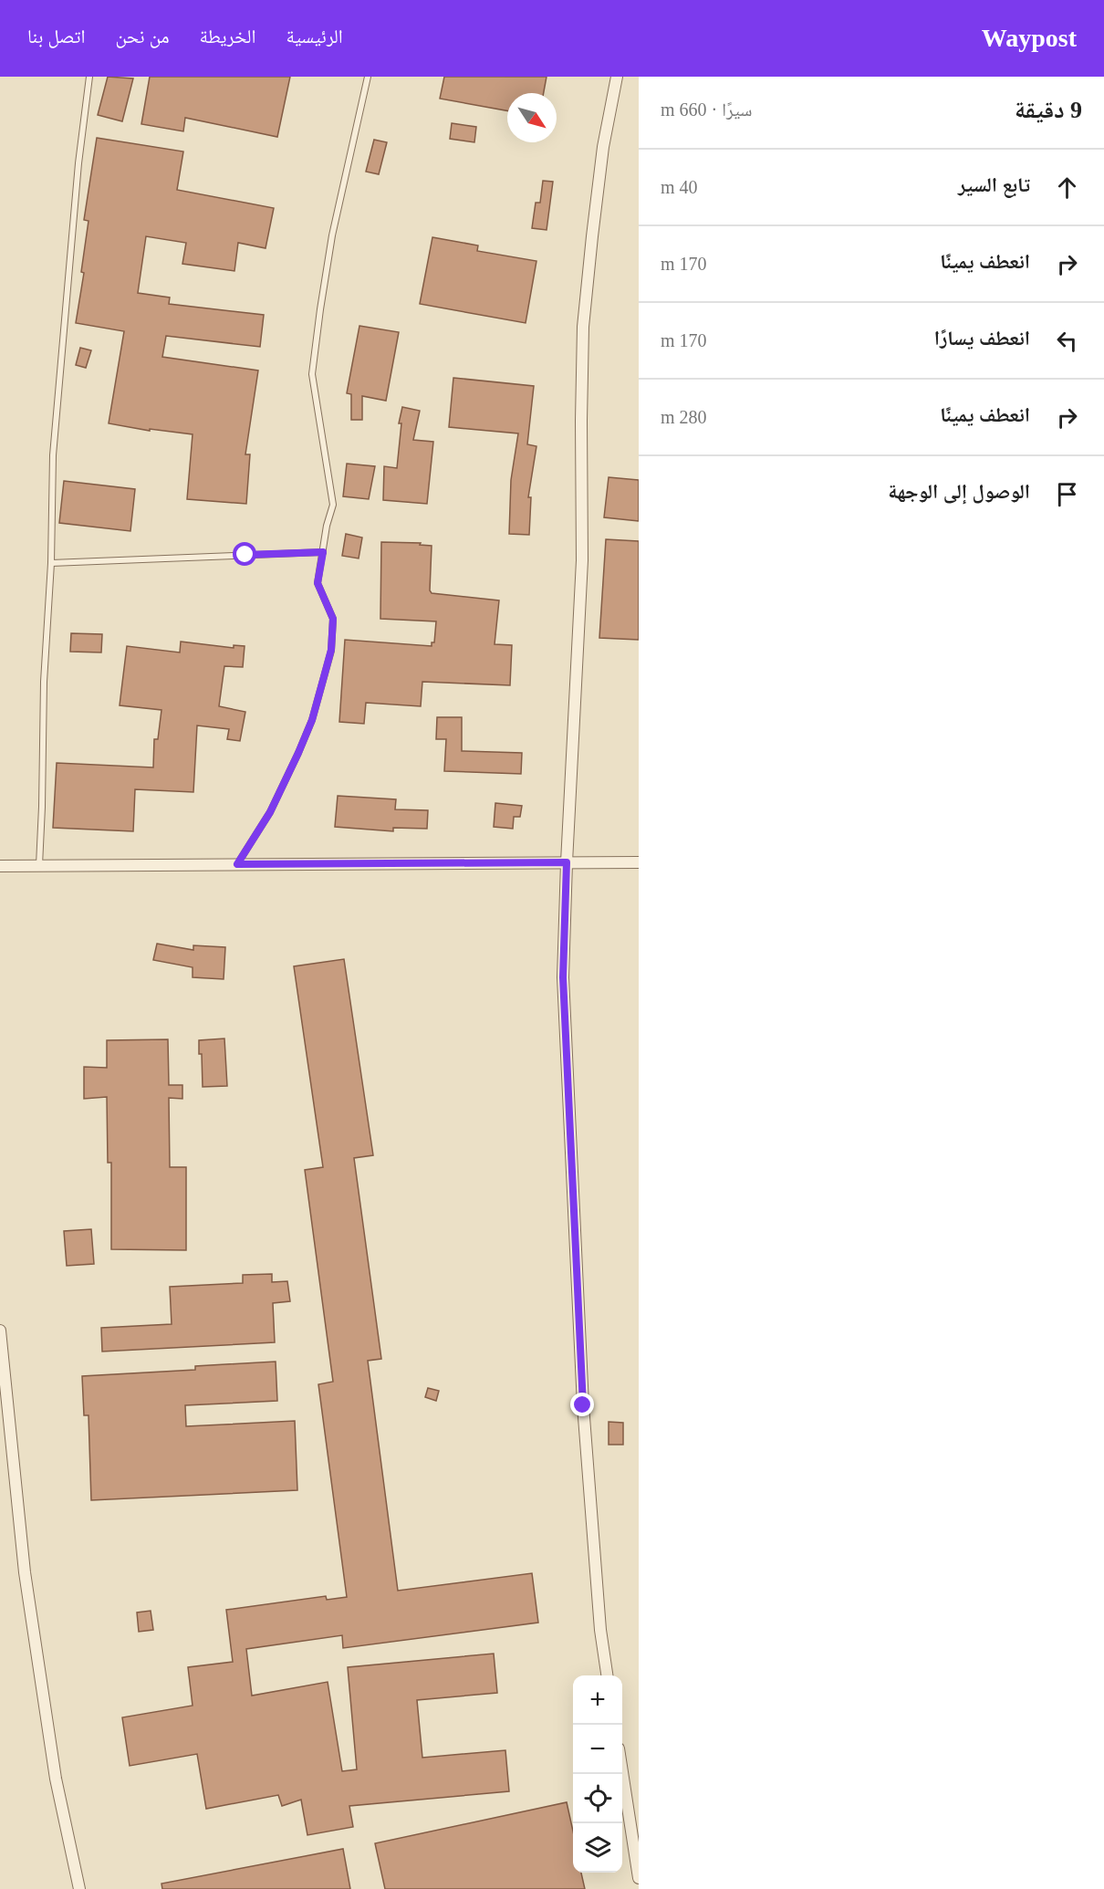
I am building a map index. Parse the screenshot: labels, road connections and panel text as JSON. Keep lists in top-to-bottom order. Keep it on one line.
{"north":"bottom right","page":{"header":"Waypost","nav":["الرئيسية","الخريطة","من نحن","اتصل بنا"],"heading":["9 دقيقة","سيرًا · 660 m"],"list":[["تابع السير","40 m"],["انعطف يمينًا","170 m"],["انعطف يسارًا","170 m"],["انعطف يمينًا","280 m"],"الوصول إلى الوجهة"],"map_buttons":["+","−"]}}
